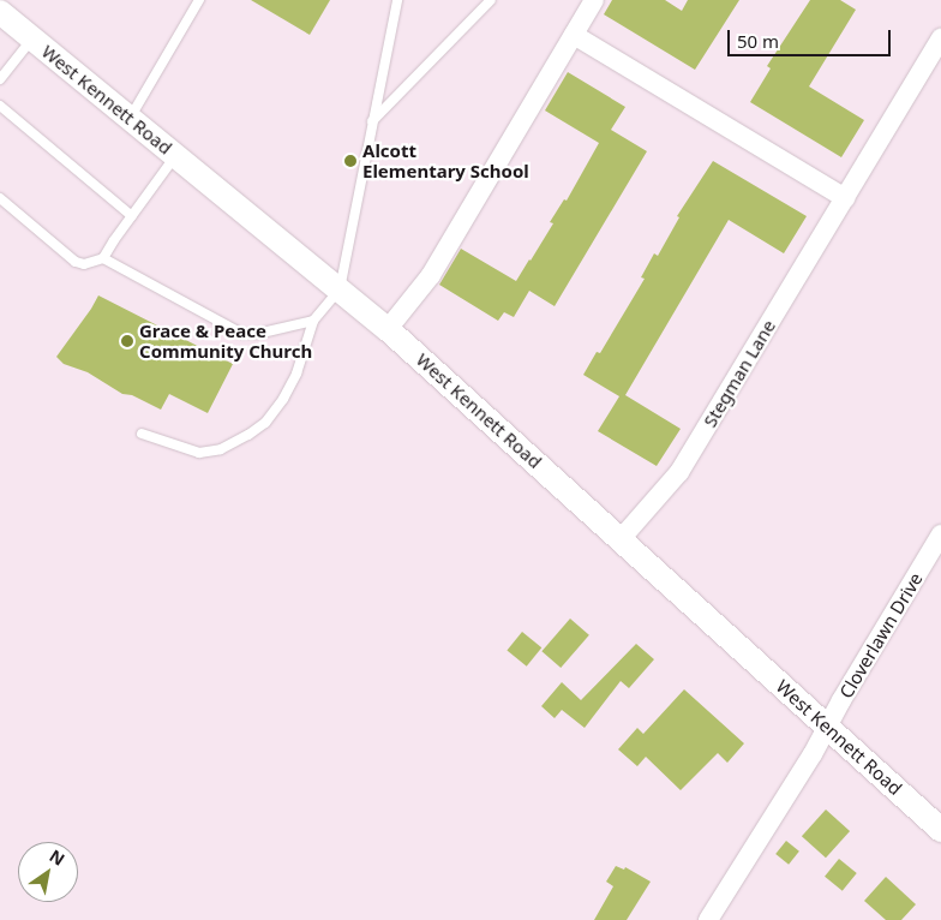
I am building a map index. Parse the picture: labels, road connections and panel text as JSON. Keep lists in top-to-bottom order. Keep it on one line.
{"streets":{"street":["West Kennett Road","Stegman Lane","Cloverlawn Drive"]},"crossings":[["West Kennett Road","Stegman Lane"],["West Kennett Road","Cloverlawn Drive"]],"places":["Alcott Elementary School","Grace & Peace Community Church"],"scale_bar":"50 m","north":"top right"}
